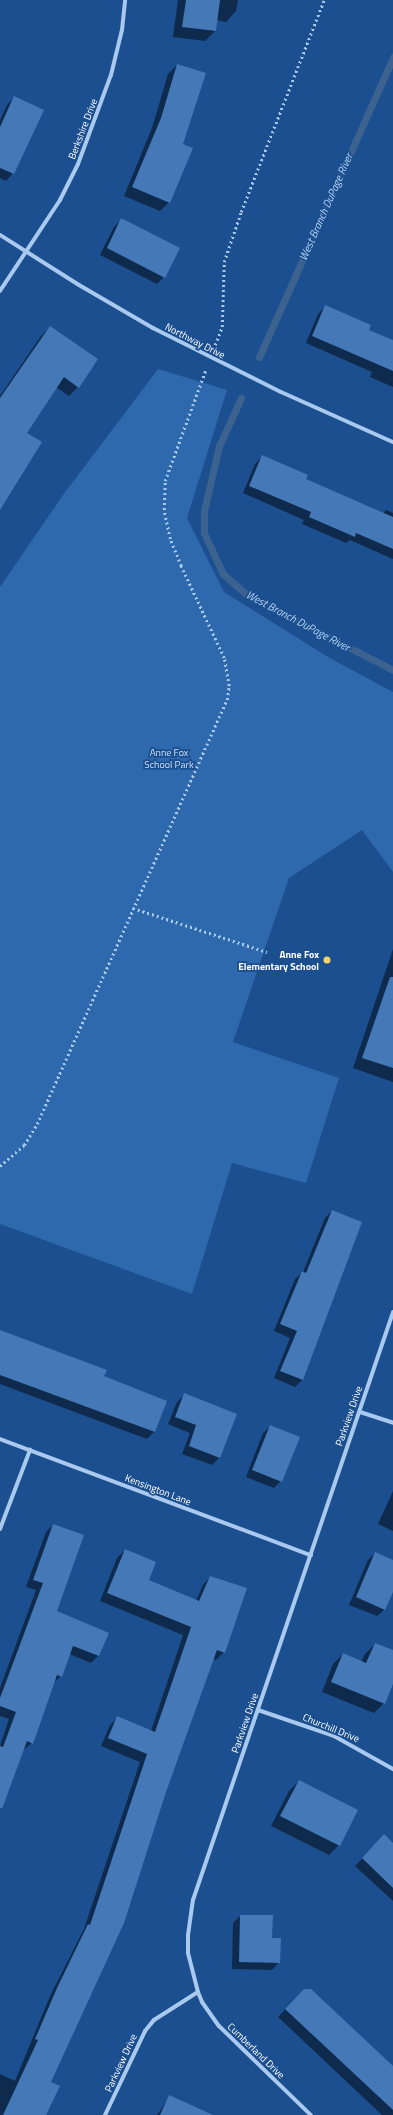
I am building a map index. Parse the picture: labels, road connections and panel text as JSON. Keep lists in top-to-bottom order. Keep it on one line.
{"streets":{"street":["Berkshire Drive","Northway Drive","Parkview Drive","Kensington Lane","Churchill Drive","Cumberland Drive"]},"crossings":[["Berkshire Drive","Northway Drive"],["Parkview Drive","Kensington Lane"],["Parkview Drive","Churchill Drive"],["Parkview Drive","Cumberland Drive"]],"water":["West Branch DuPage River"],"parks":["Anne Fox School Park"],"places":["Anne Fox Elementary School"]}
